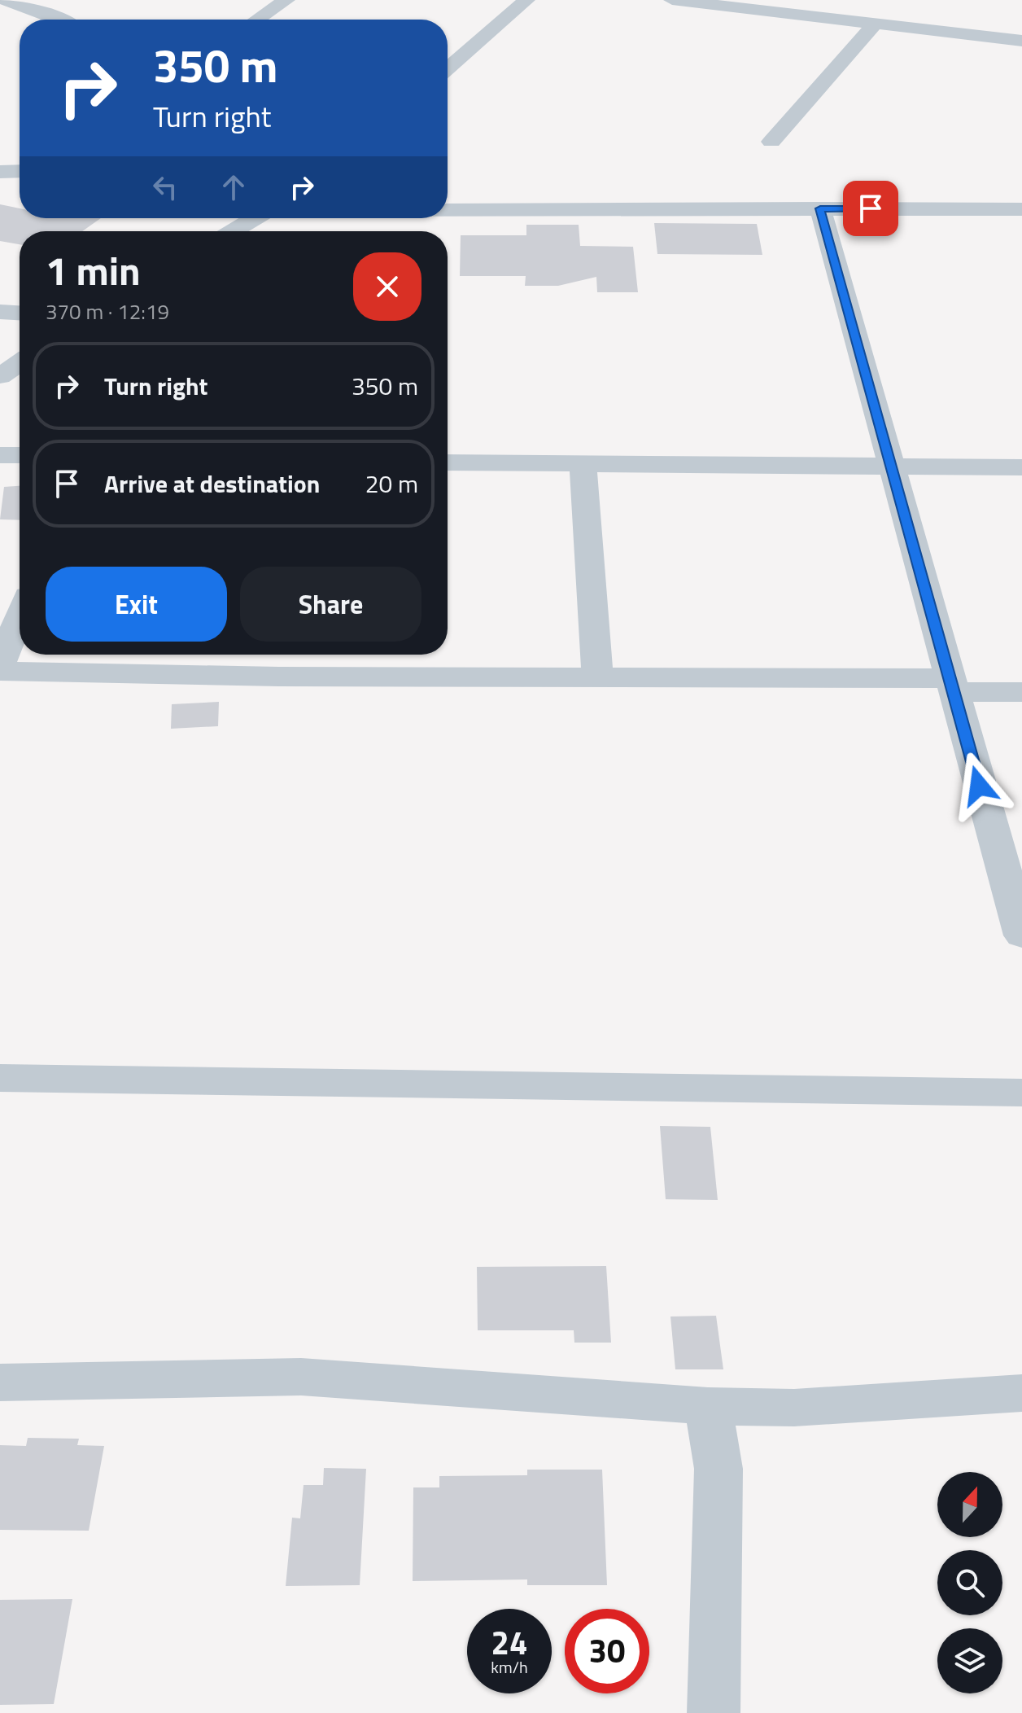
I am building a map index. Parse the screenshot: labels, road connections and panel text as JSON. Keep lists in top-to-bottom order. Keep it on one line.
{"north":"top","page":{"turn":["350 m","Turn right"],"heading":["1 min","370 m · 12:19"],"list":[{"name":"Turn right","value":"350 m"},{"name":"Arrive at destination","value":"20 m"}],"buttons":["Exit","Share"],"speed":"24 km/h","limit":"30"}}
